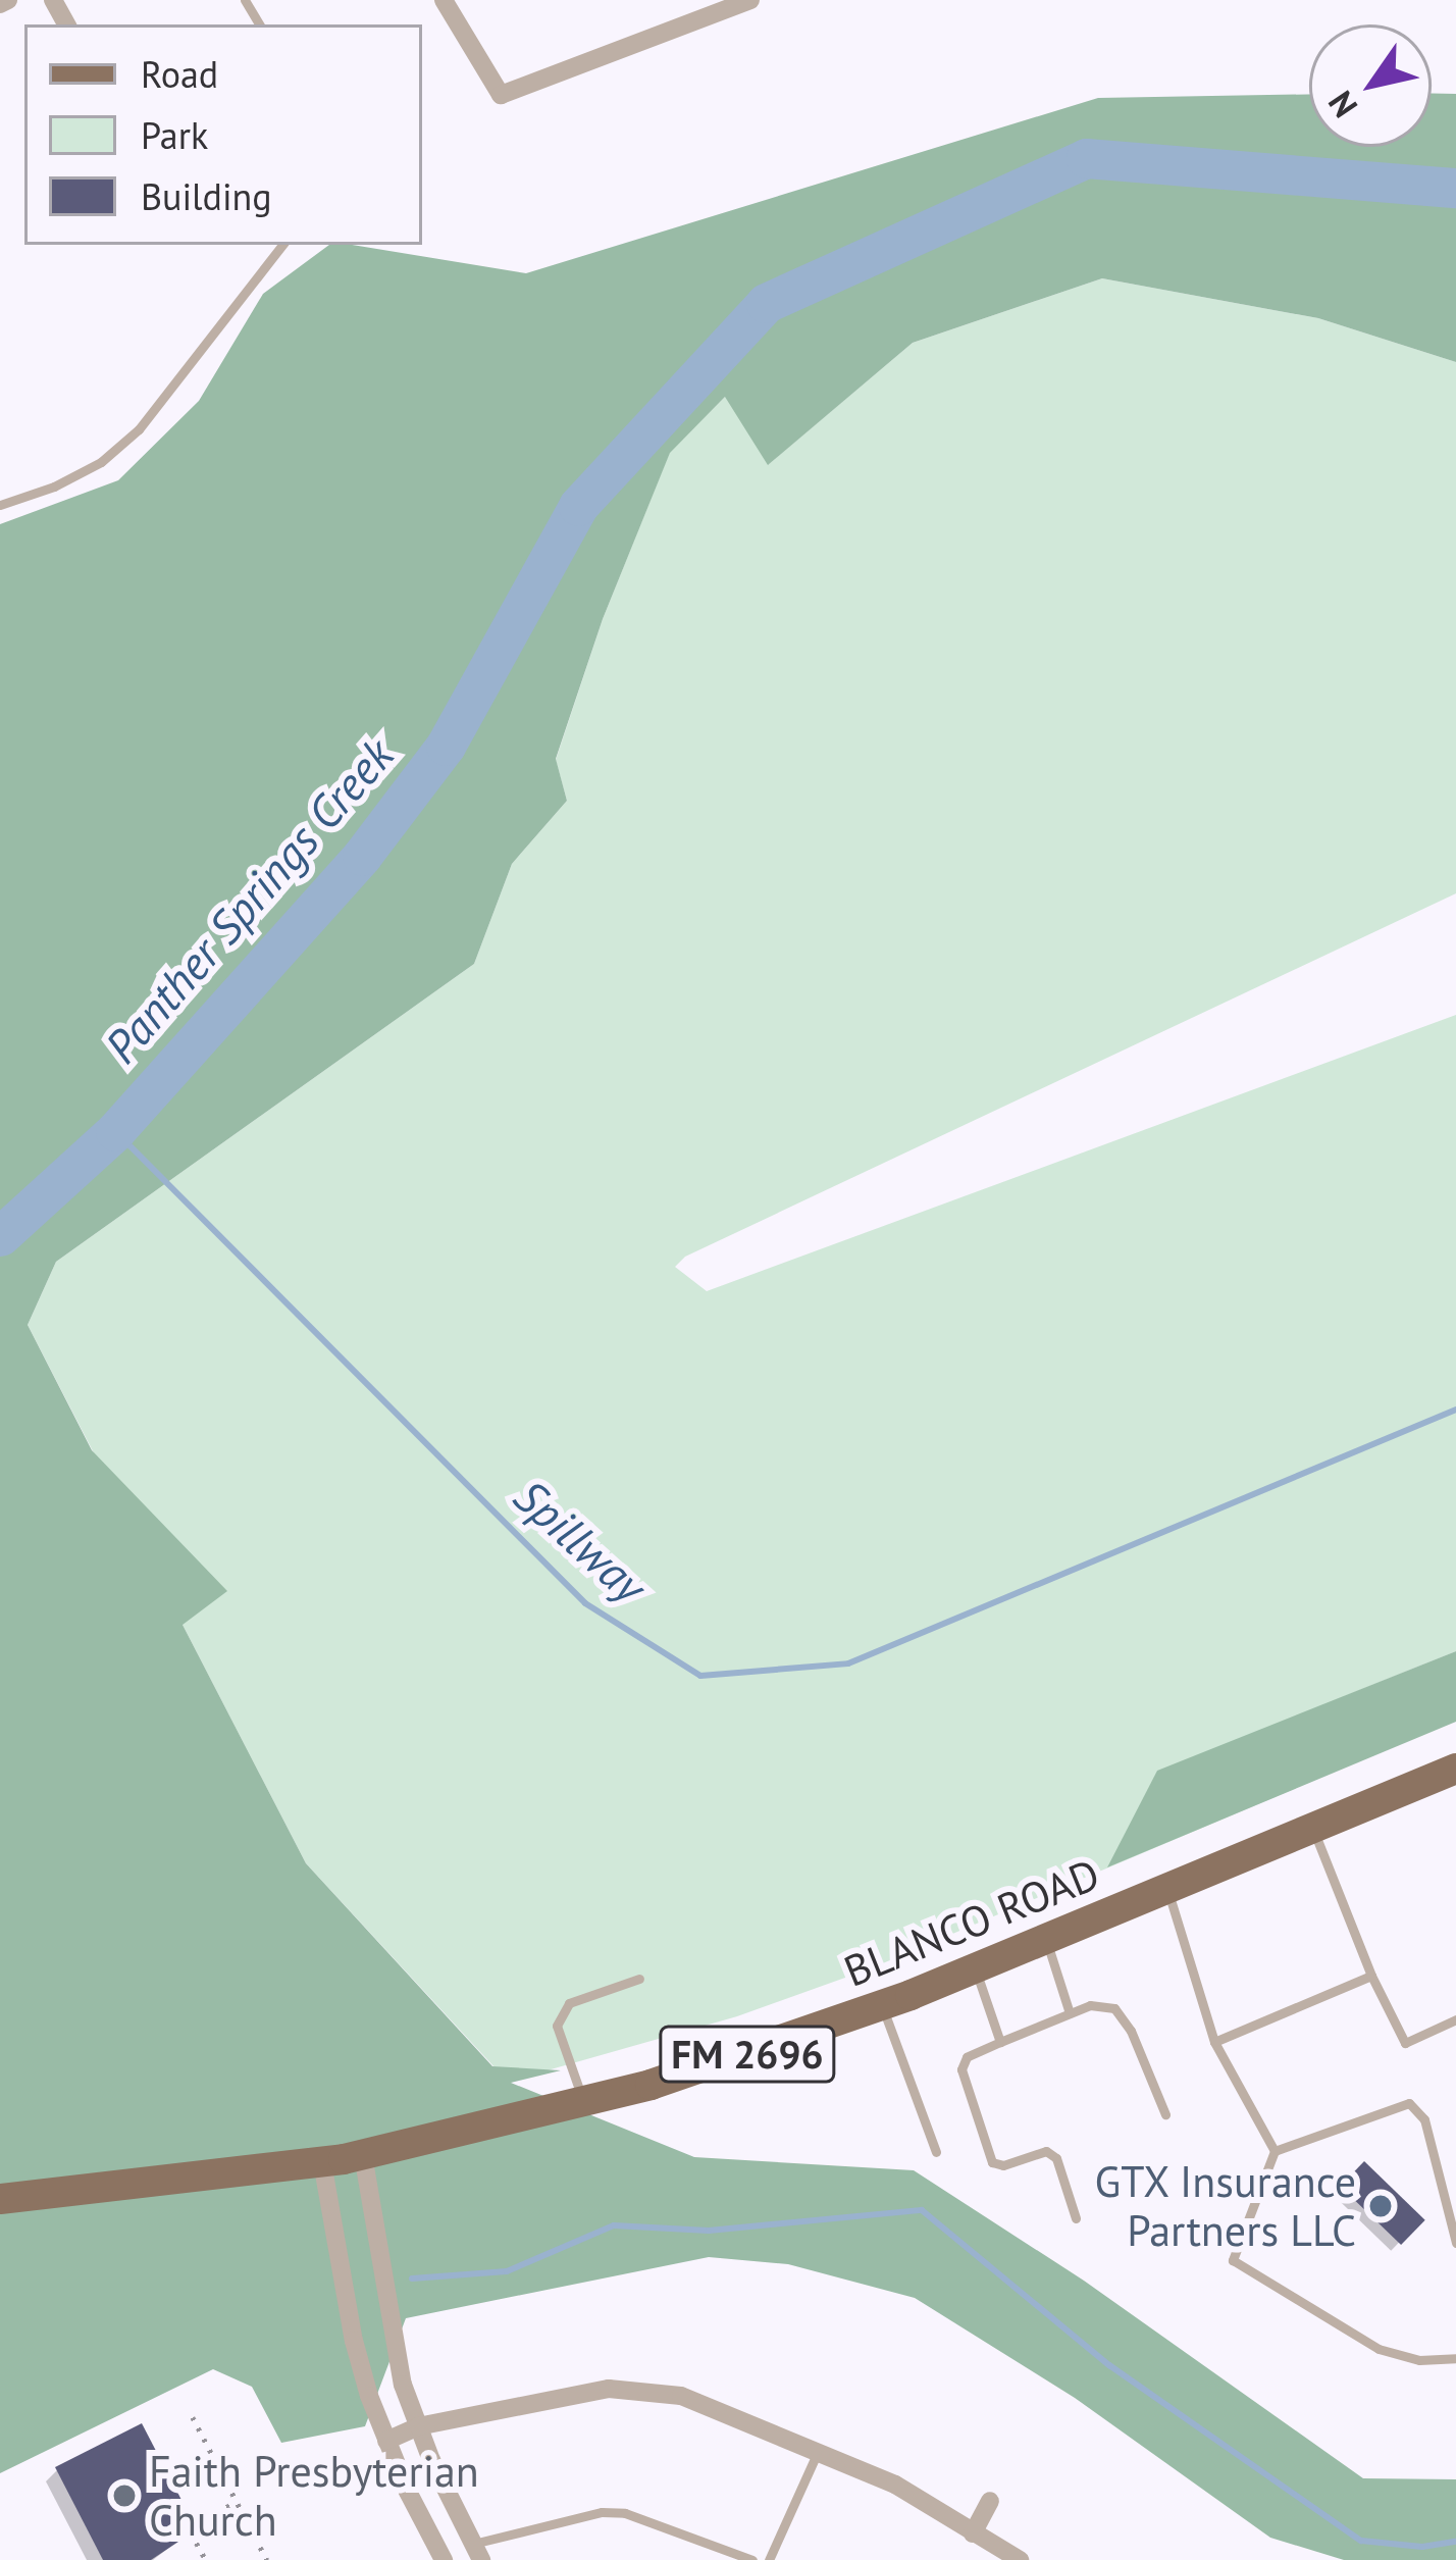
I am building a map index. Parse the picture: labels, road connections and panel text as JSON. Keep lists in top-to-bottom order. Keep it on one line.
{"streets":{"main road":["BLANCO ROAD","FM 2696"]},"water":["Panther Springs Creek","Spillway"],"places":["GTX Insurance Partners LLC","Faith Presbyterian Church"],"legend":["Road","Park","Building"],"north":"bottom left"}
